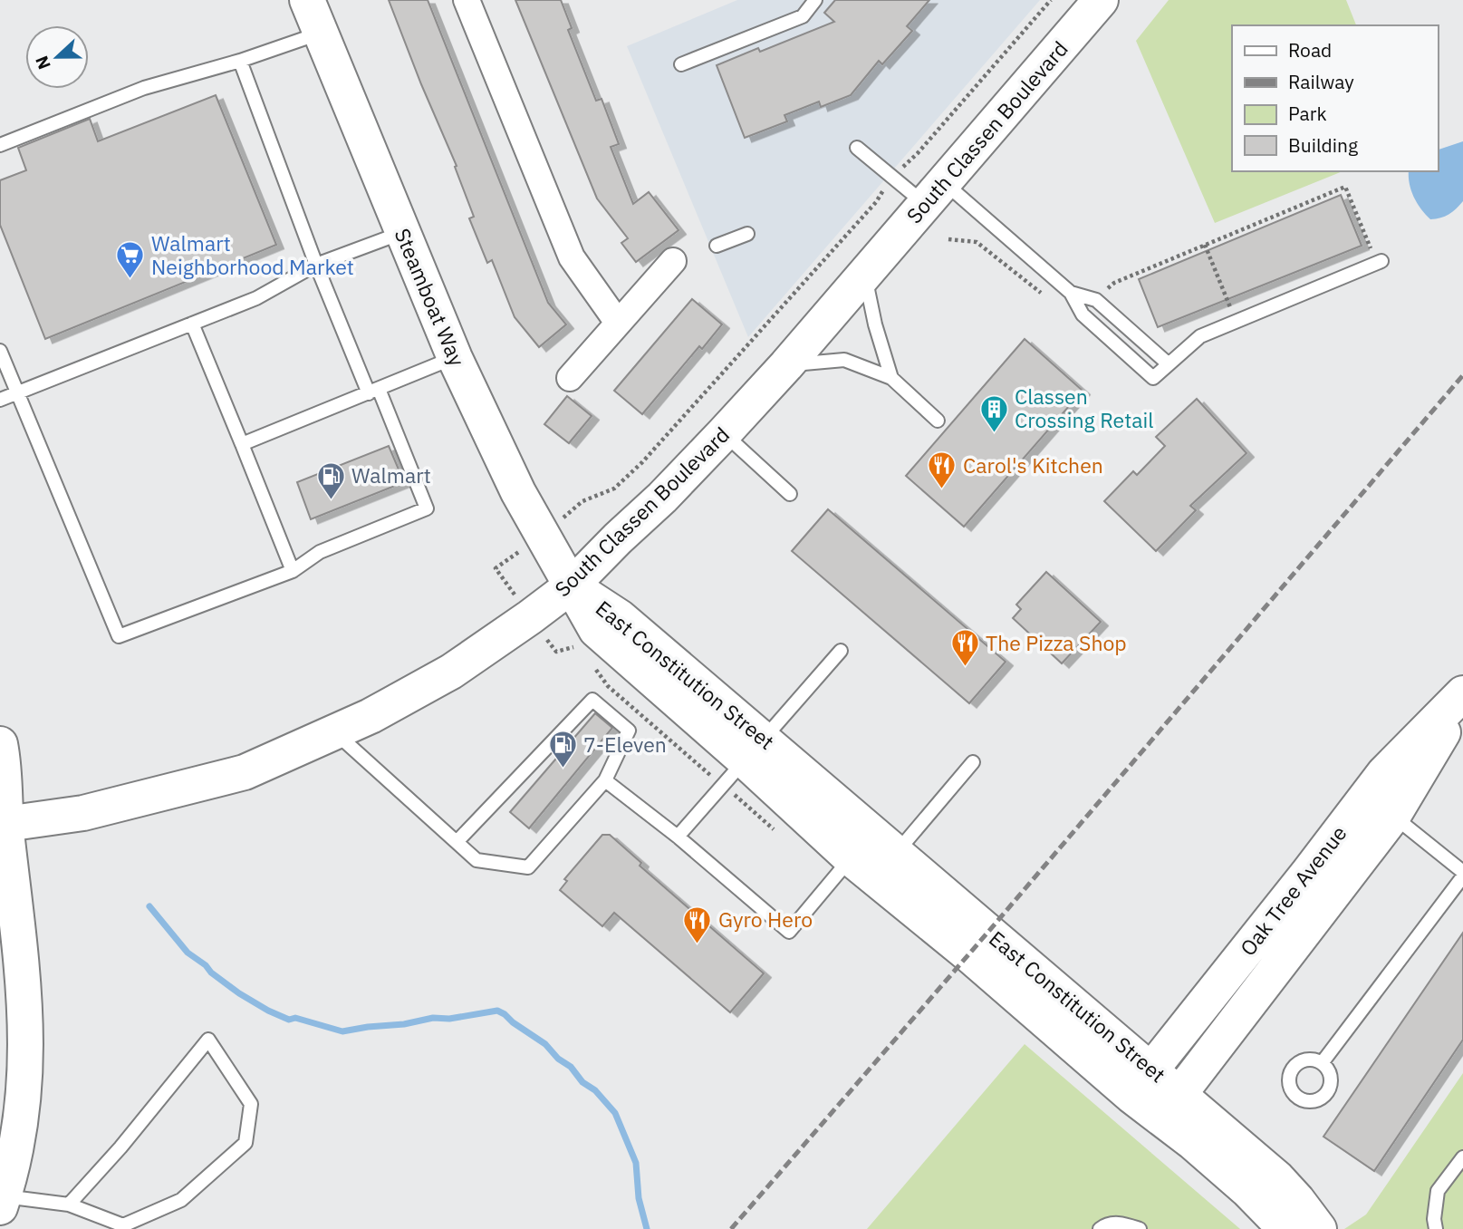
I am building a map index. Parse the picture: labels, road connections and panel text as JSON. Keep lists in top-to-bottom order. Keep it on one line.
{"streets":{"main road":["South Classen Boulevard","Steamboat Way","East Constitution Street","Oak Tree Avenue"]},"crossings":[["South Classen Boulevard","Steamboat Way"],["South Classen Boulevard","East Constitution Street"],["Steamboat Way","East Constitution Street"],["East Constitution Street","Oak Tree Avenue"]],"places":{"supermarket":["Walmart Neighborhood Market"],"building":["Classen Crossing Retail"],"restaurant":["Carol's Kitchen","The Pizza Shop","Gyro Hero"],"fuel station":["Walmart","7-Eleven"]},"legend":["Road","Railway","Park","Building"],"north":"left"}
